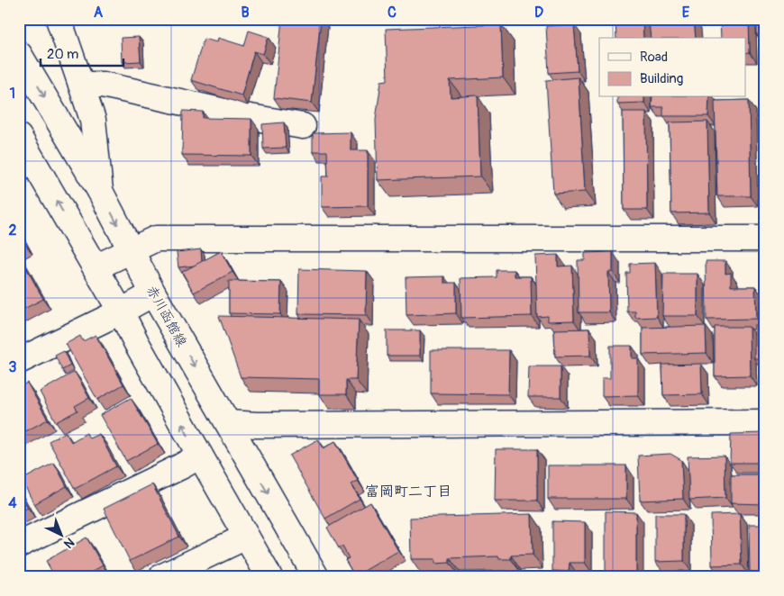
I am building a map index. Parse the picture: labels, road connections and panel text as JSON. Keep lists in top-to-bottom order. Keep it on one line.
{"streets":{"street":["赤川函館線"]},"districts":["富岡町二丁目"],"legend":["Road","Building"],"scale_bar":"20 m","north":"bottom right","grid":{"columns":["A","B","C","D","E"],"rows":["1","2","3","4"]}}
